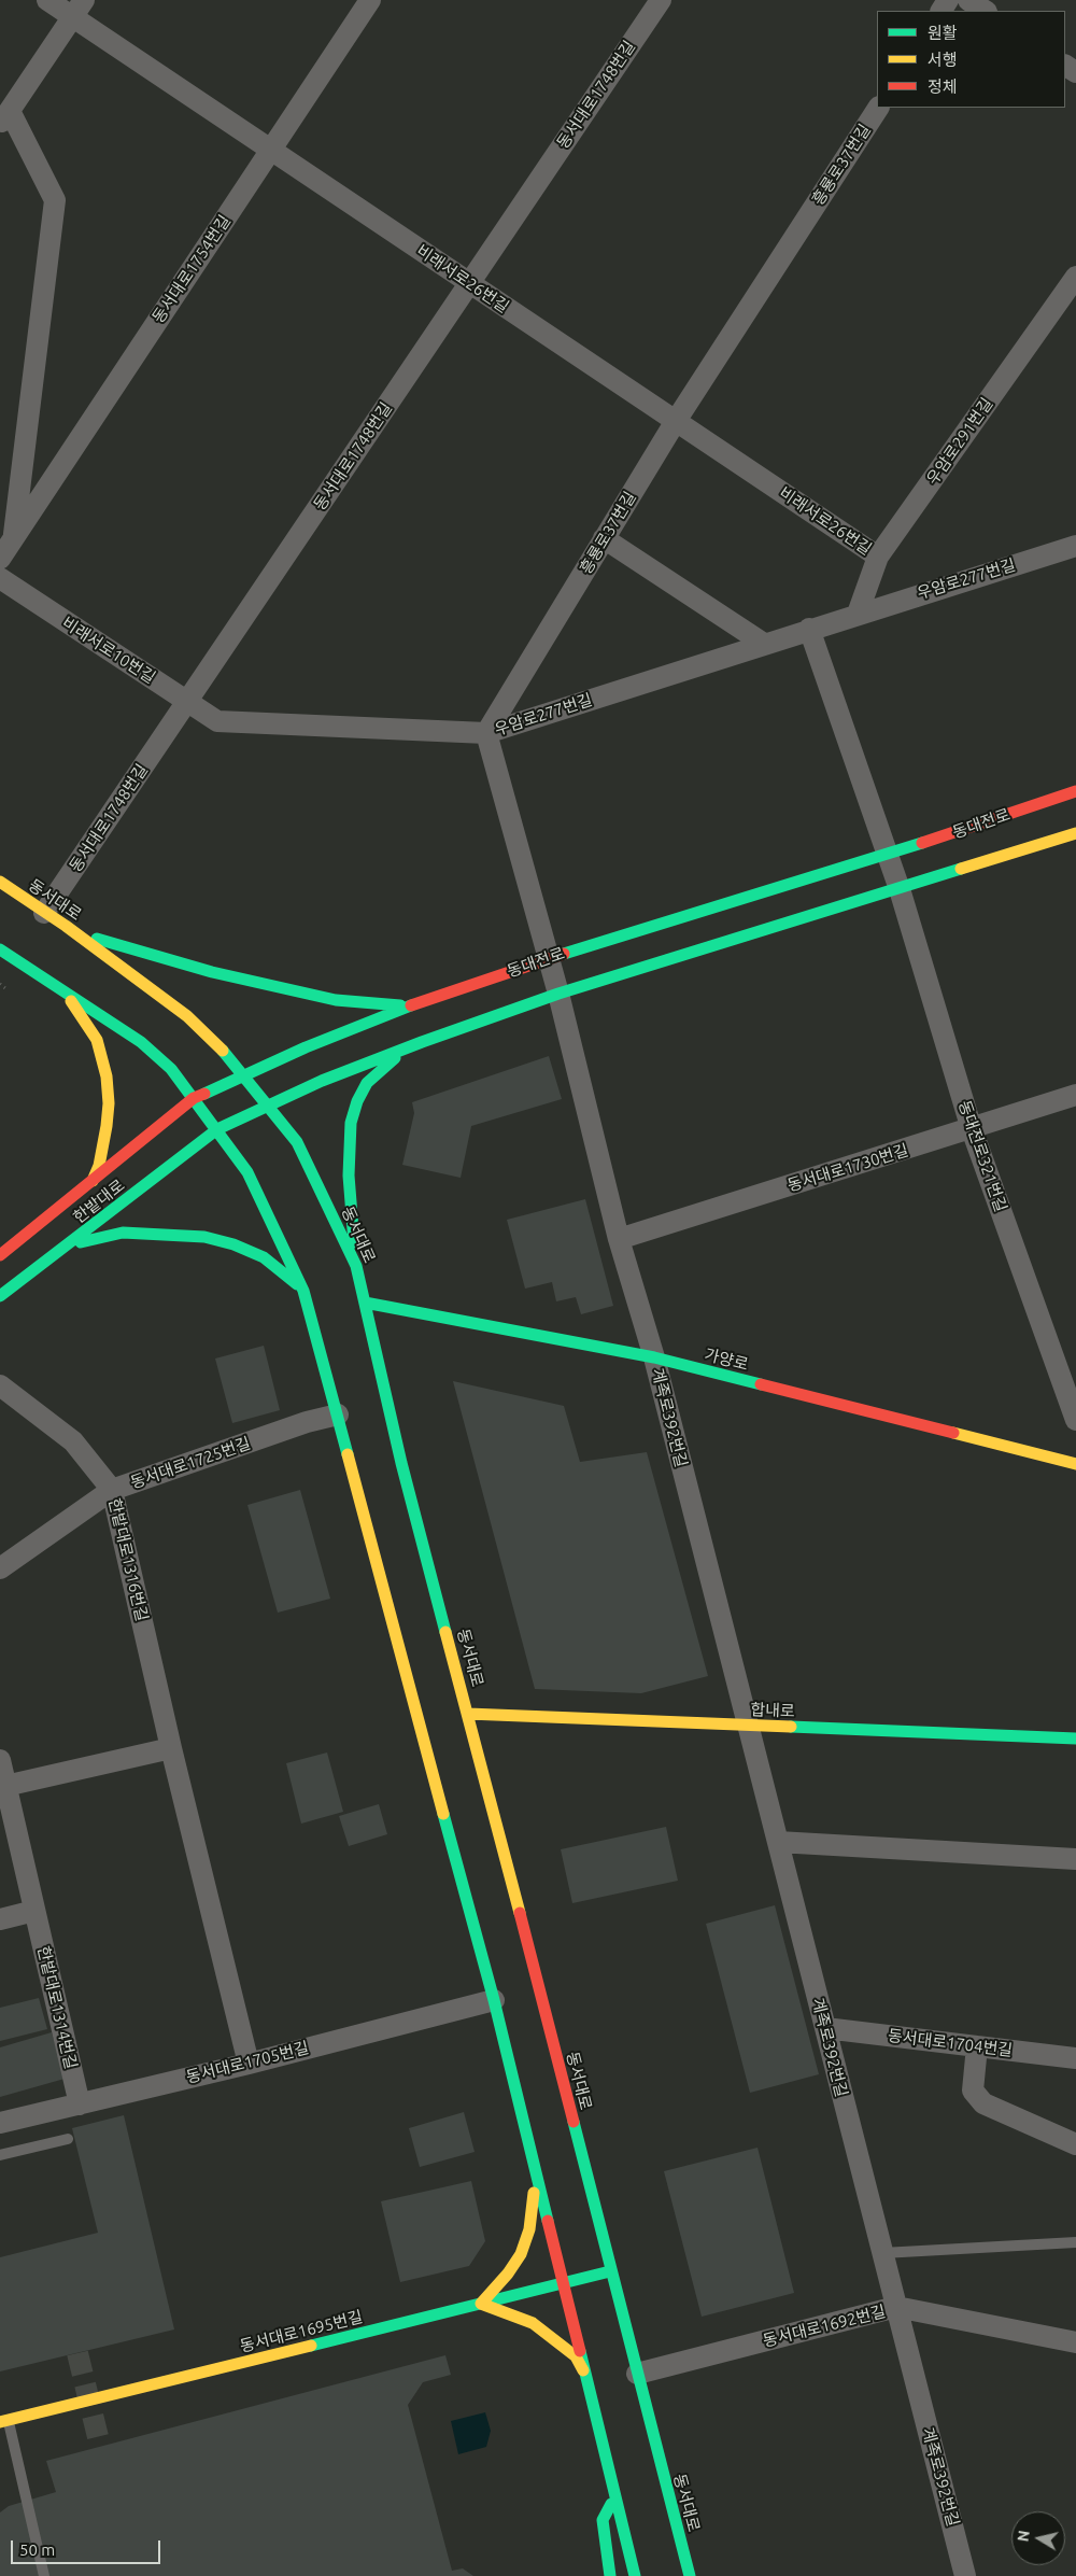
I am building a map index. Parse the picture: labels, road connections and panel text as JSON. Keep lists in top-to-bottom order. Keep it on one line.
{"streets":{"main road":["동대전로","동서대로","한밭대로","가양로","합내로","동서대로1695번길"],"street":["동서대로1748번길","흥룡로37번길","동서대로1754번길","비래서로26번길","우암로291번길","우암로277번길","비래서로10번길","동대전로321번길","동서대로1730번길","계족로392번길","동서대로1725번길","한밭대로1316번길","한밭대로1314번길","동서대로1704번길","동서대로1705번길","동서대로1692번길"]},"crossings":[["동서대로1748번길","비래서로26번길"],["동서대로1748번길","비래서로10번길"],["동서대로1748번길","동서대로"],["흥룡로37번길","비래서로26번길"],["흥룡로37번길","우암로277번길"],["동서대로1754번길","비래서로26번길"],["비래서로26번길","우암로291번길"],["우암로291번길","우암로277번길"],["우암로277번길","비래서로10번길"],["동대전로","동서대로"],["동대전로","한밭대로"],["동서대로","가양로"],["동서대로","합내로"],["동서대로","동서대로1692번길"],["동서대로","동서대로1695번길"],["동대전로321번길","동서대로1730번길"],["동서대로1730번길","계족로392번길"],["가양로","계족로392번길"],["계족로392번길","합내로"],["계족로392번길","동서대로1704번길"],["계족로392번길","동서대로1692번길"],["동서대로1725번길","한밭대로1316번길"],["한밭대로1316번길","동서대로1705번길"],["한밭대로1314번길","동서대로1705번길"]],"legend":["원활","서행","정체"],"scale_bar":"50 m","north":"left"}
